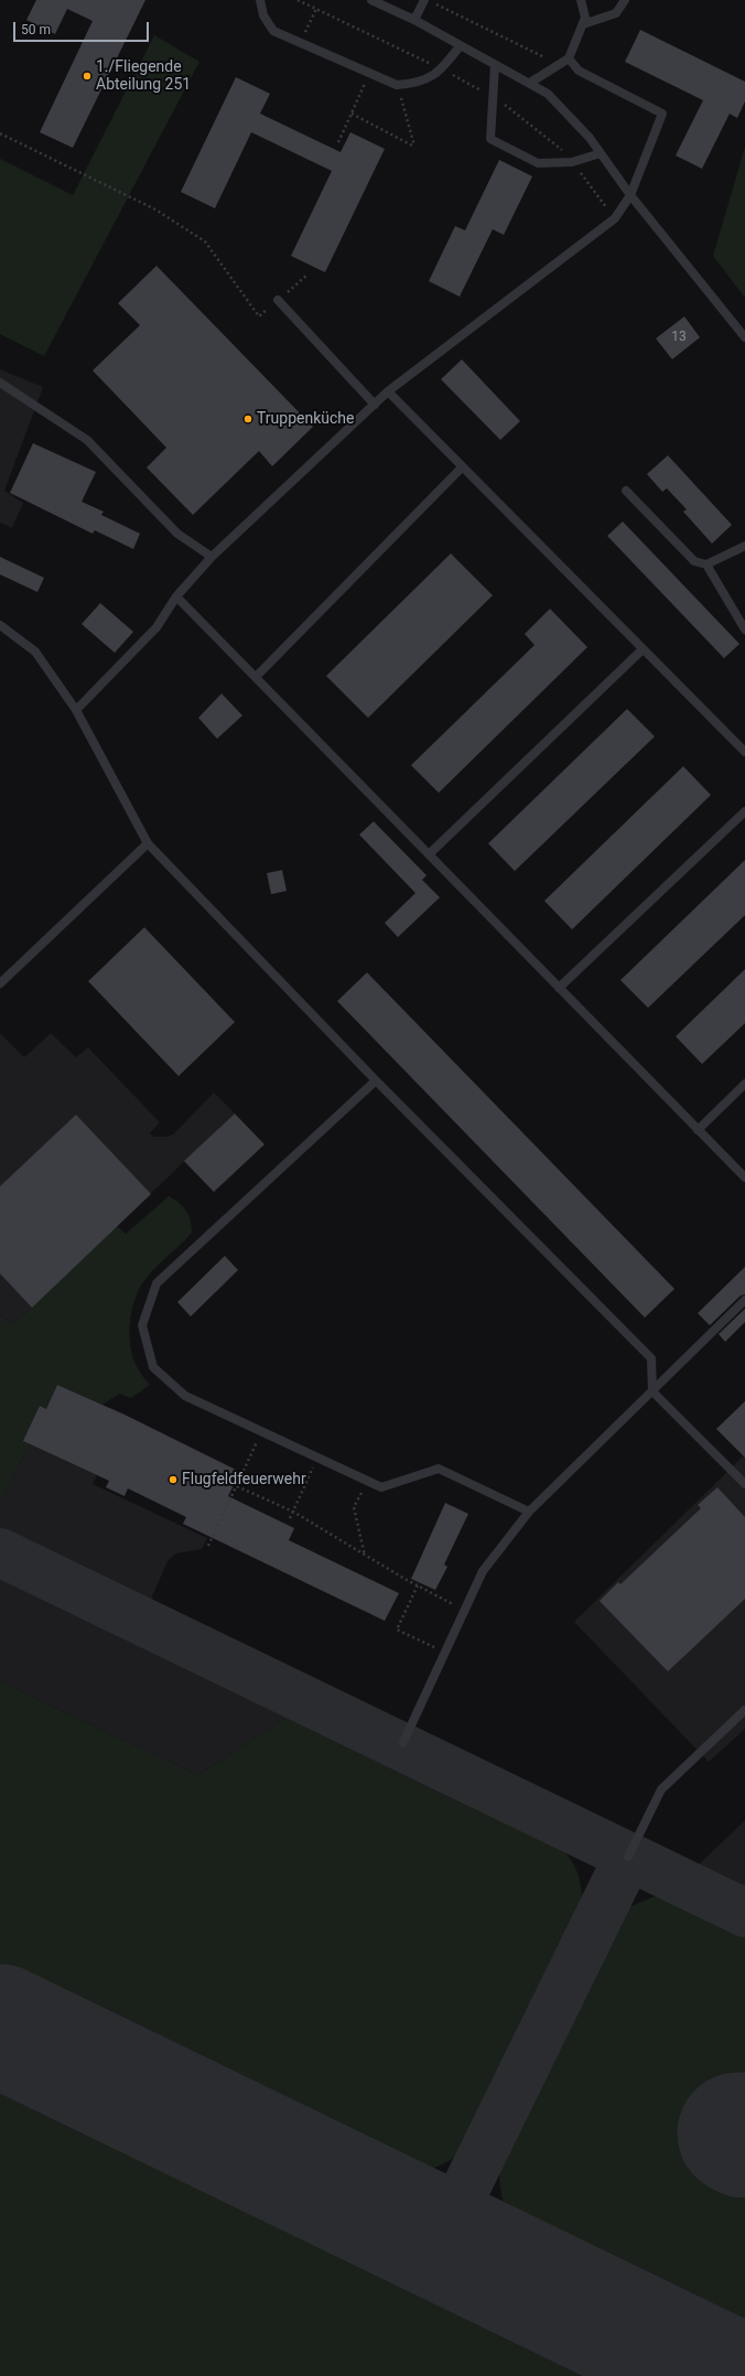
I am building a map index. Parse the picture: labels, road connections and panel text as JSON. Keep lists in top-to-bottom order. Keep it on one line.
{"places":["1./Fliegende Abteilung 251","Truppenküche","Flugfeldfeuerwehr"],"house_numbers":["13"],"scale_bar":"50 m"}
